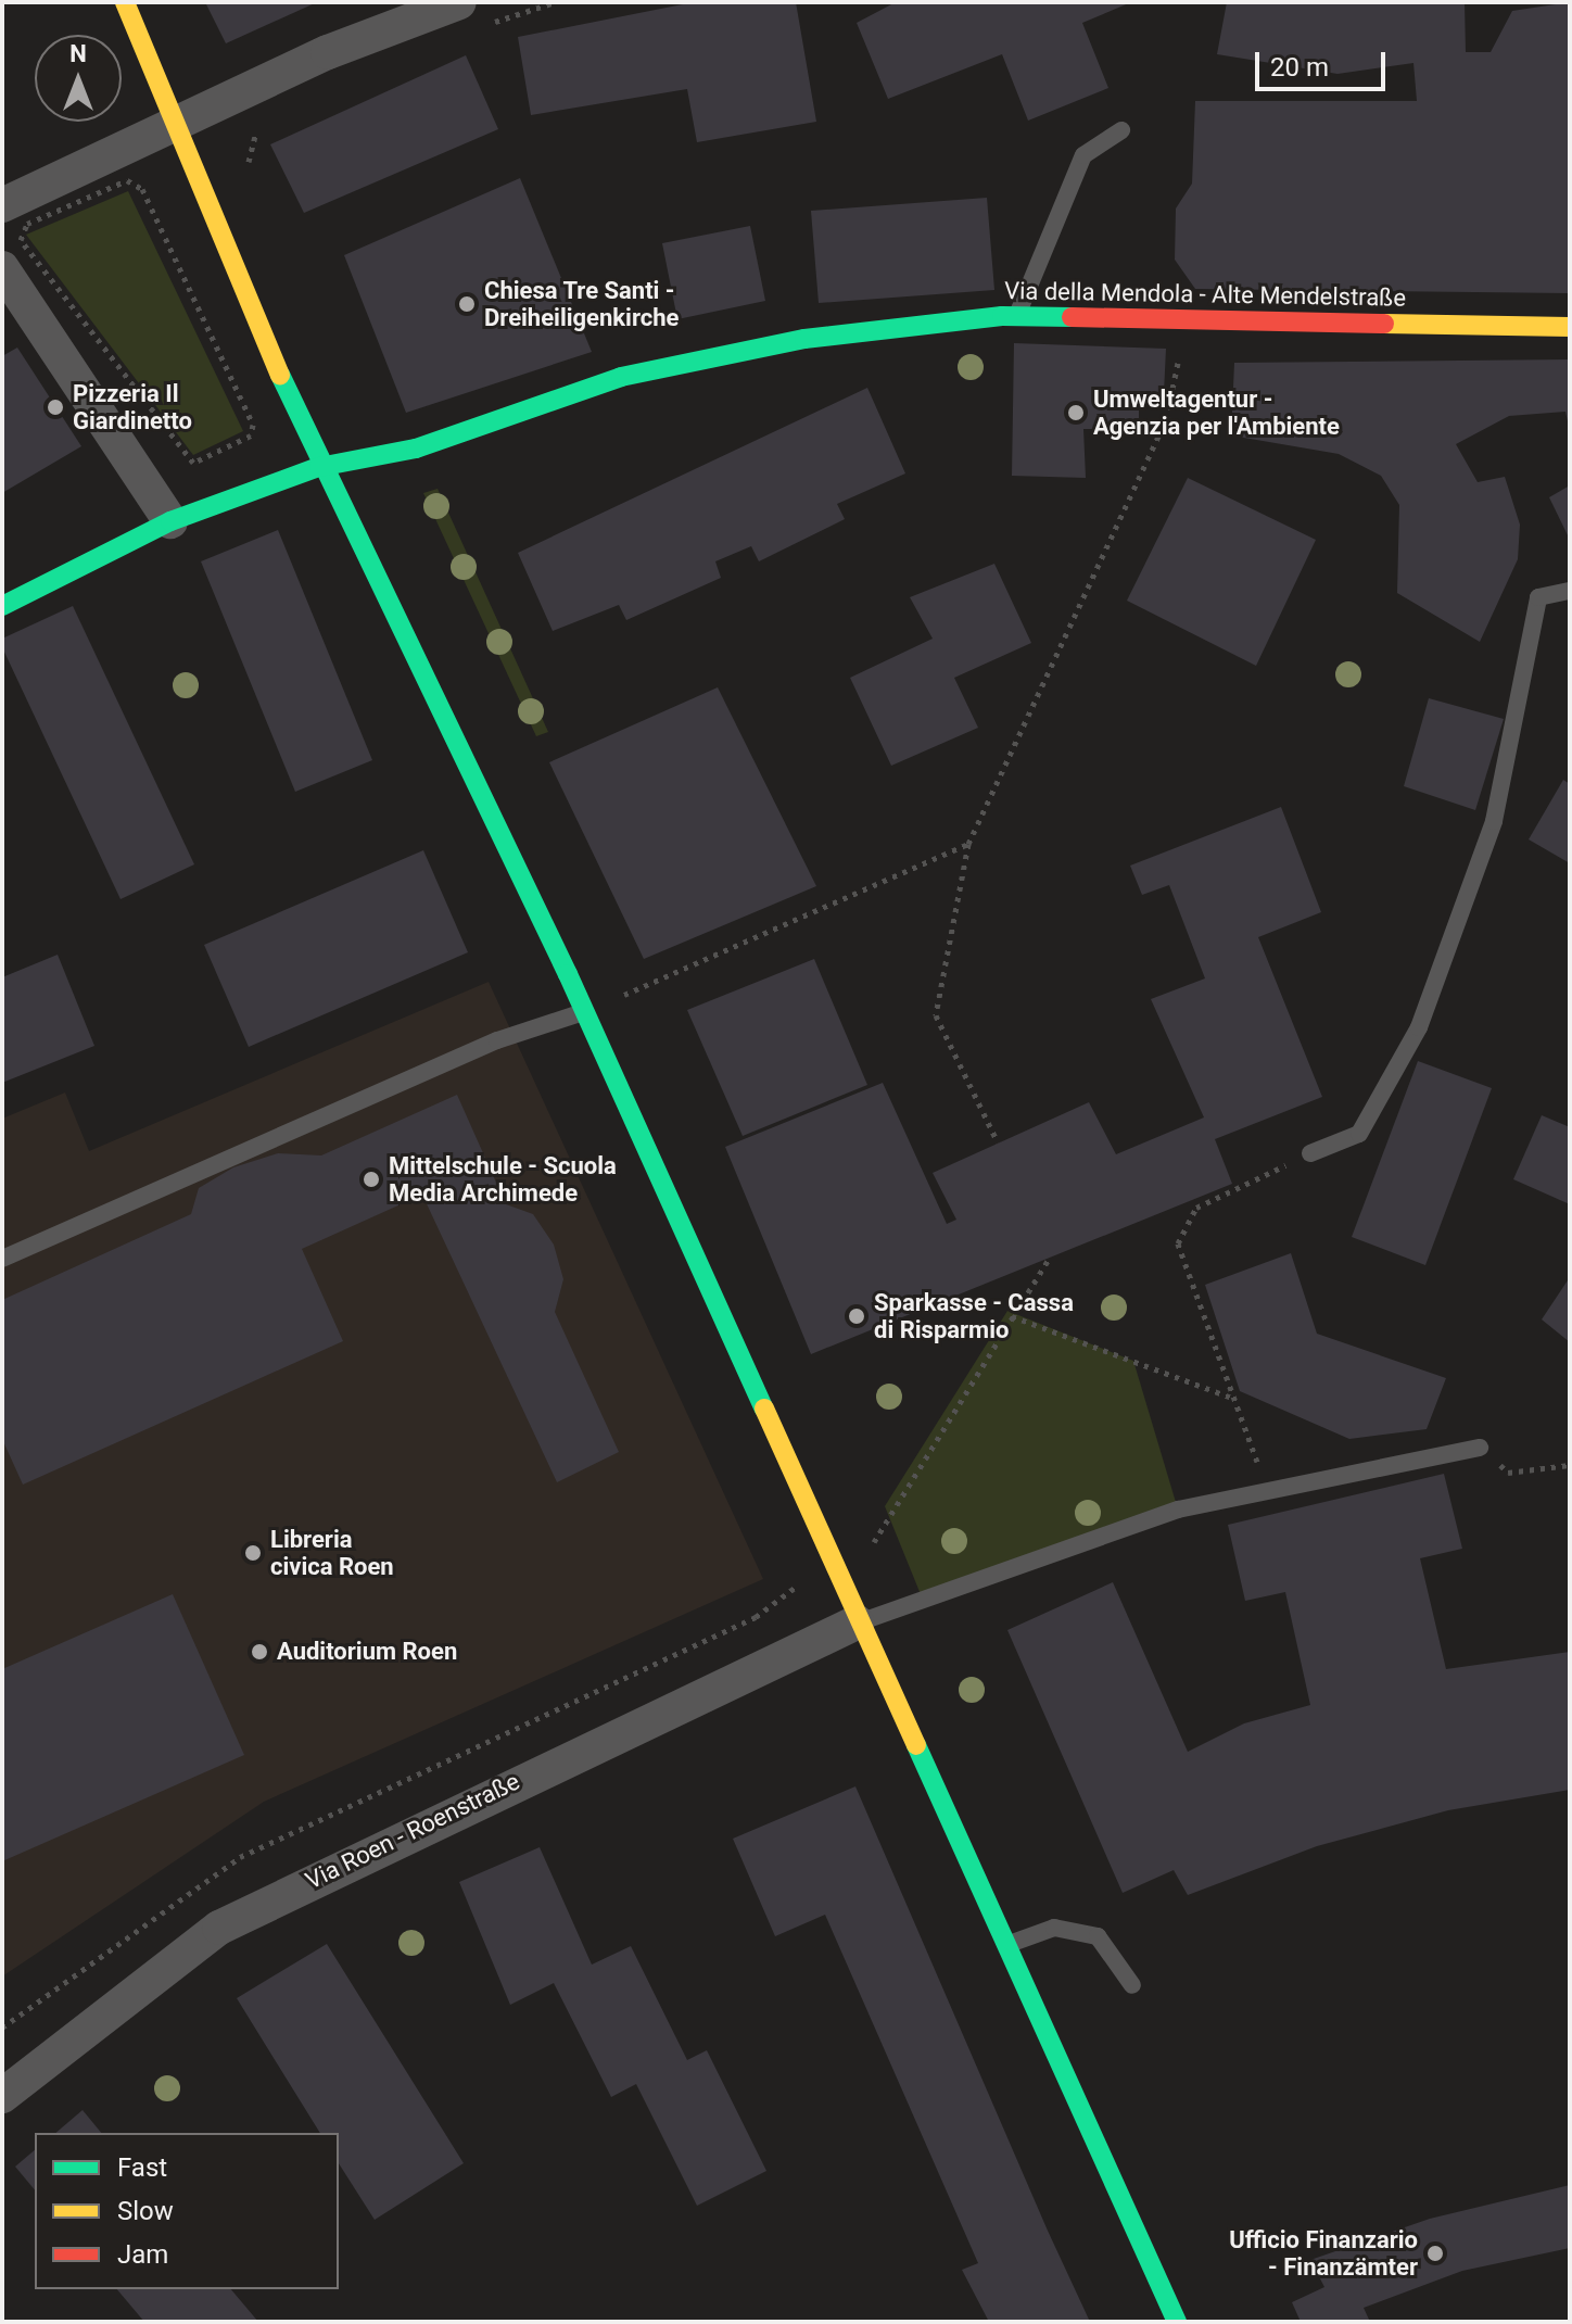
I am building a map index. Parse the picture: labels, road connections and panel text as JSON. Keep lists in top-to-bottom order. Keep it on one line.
{"streets":{"street":["Via della Mendola - Alte Mendelstraße","Via Roen - Roenstraße"]},"places":["Chiesa Tre Santi - Dreiheiligenkirche","Pizzeria Il Giardinetto","Umweltagentur - Agenzia per l'Ambiente","Mittelschule - Scuola Media Archimede","Sparkasse - Cassa di Risparmio","Libreria civica Roen","Auditorium Roen","Ufficio Finanzario - Finanzämter"],"legend":["Fast","Slow","Jam"],"scale_bar":"20 m","north":"top"}
